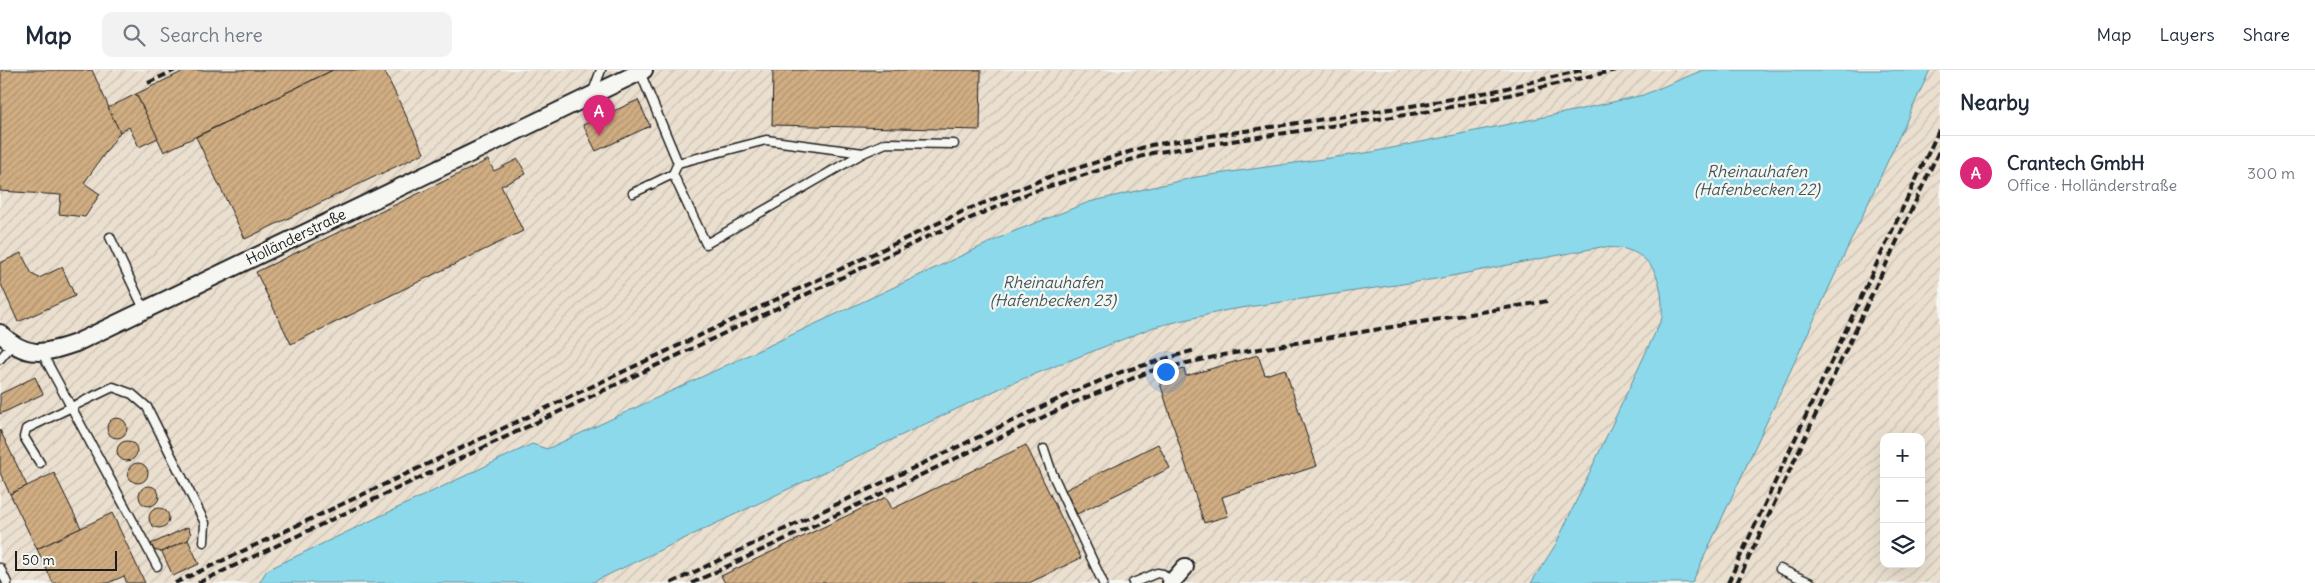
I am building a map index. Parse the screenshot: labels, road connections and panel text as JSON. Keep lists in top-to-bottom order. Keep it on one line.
{"streets":{"street":["Holländerstraße"]},"water":["Rheinauhafen (Hafenbecken 22)","Rheinauhafen (Hafenbecken 23)"],"scale_bar":"50 m","page":{"header":"Map","search":"Search here","nav":["Map","Layers","Share"],"heading":"Nearby","pins":"A","list":[{"mark":"A","name":"Crantech GmbH","note":"Office · Holländerstraße","value":"300 m"}],"map_buttons":["+","−"],"scale":"50 m"}}
